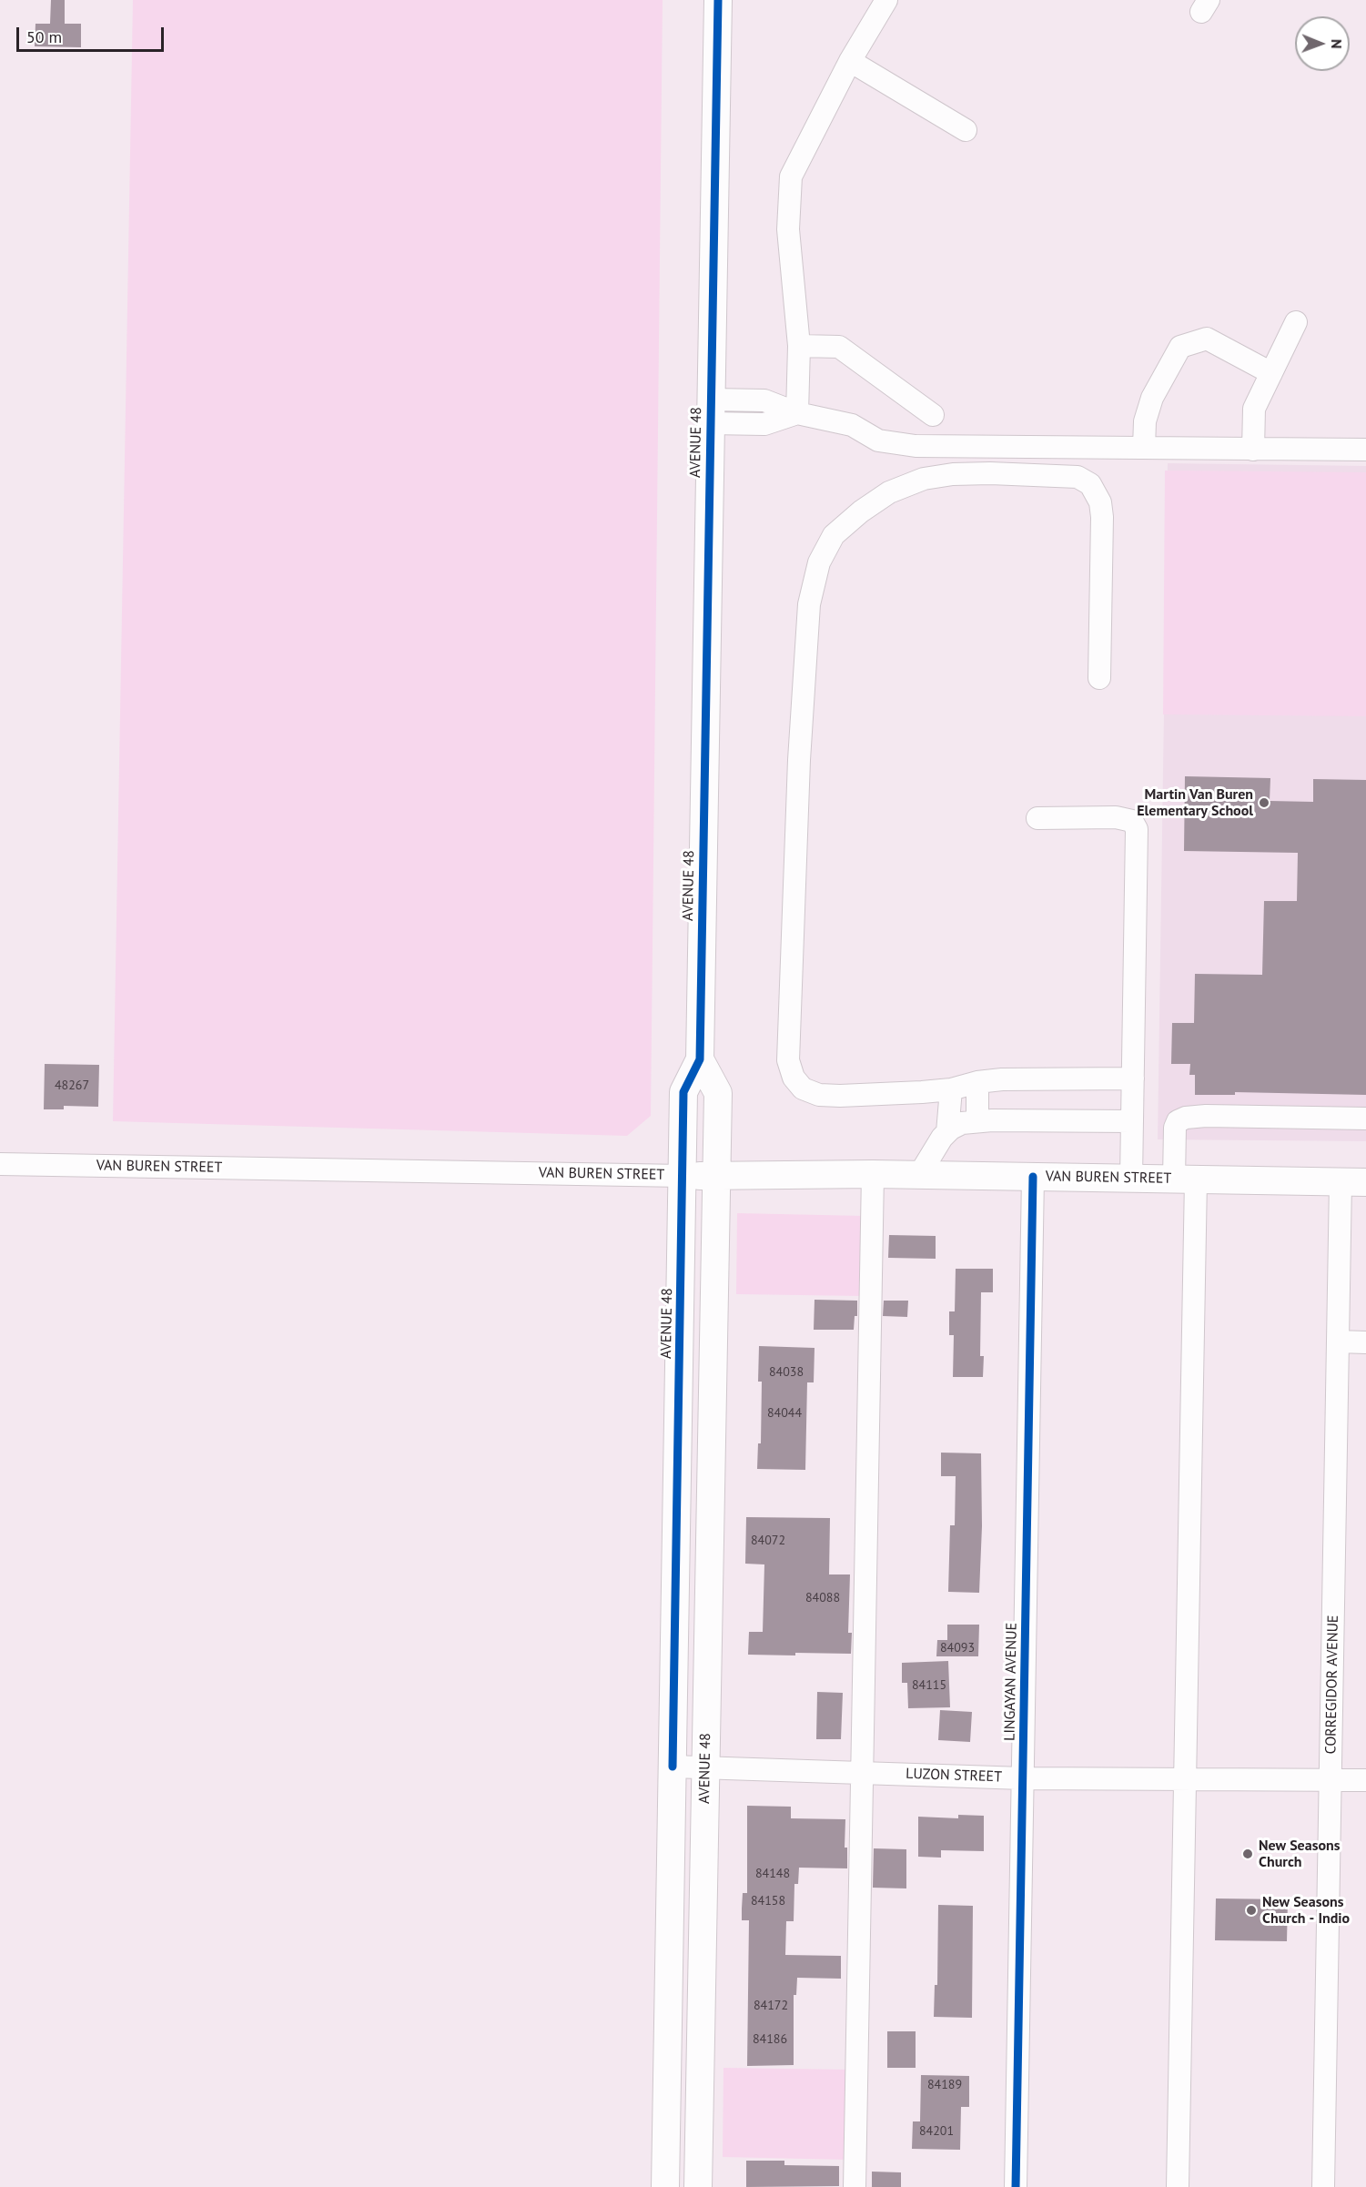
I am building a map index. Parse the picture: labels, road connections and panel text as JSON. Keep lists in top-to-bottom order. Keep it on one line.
{"streets":{"main road":["AVENUE 48","VAN BUREN STREET"],"street":["LINGAYAN AVENUE","CORREGIDOR AVENUE","LUZON STREET"]},"crossings":[["AVENUE 48","VAN BUREN STREET"],["AVENUE 48","LUZON STREET"],["VAN BUREN STREET","LINGAYAN AVENUE"],["VAN BUREN STREET","CORREGIDOR AVENUE"],["LINGAYAN AVENUE","LUZON STREET"],["CORREGIDOR AVENUE","LUZON STREET"]],"places":["Martin Van Buren Elementary School","New Seasons Church","New Seasons Church - Indio"],"house_numbers":["48267","84038","84044","84072","84088","84093","84115","84148","84158","84172","84186","84189","84201"],"scale_bar":"50 m","north":"right"}
